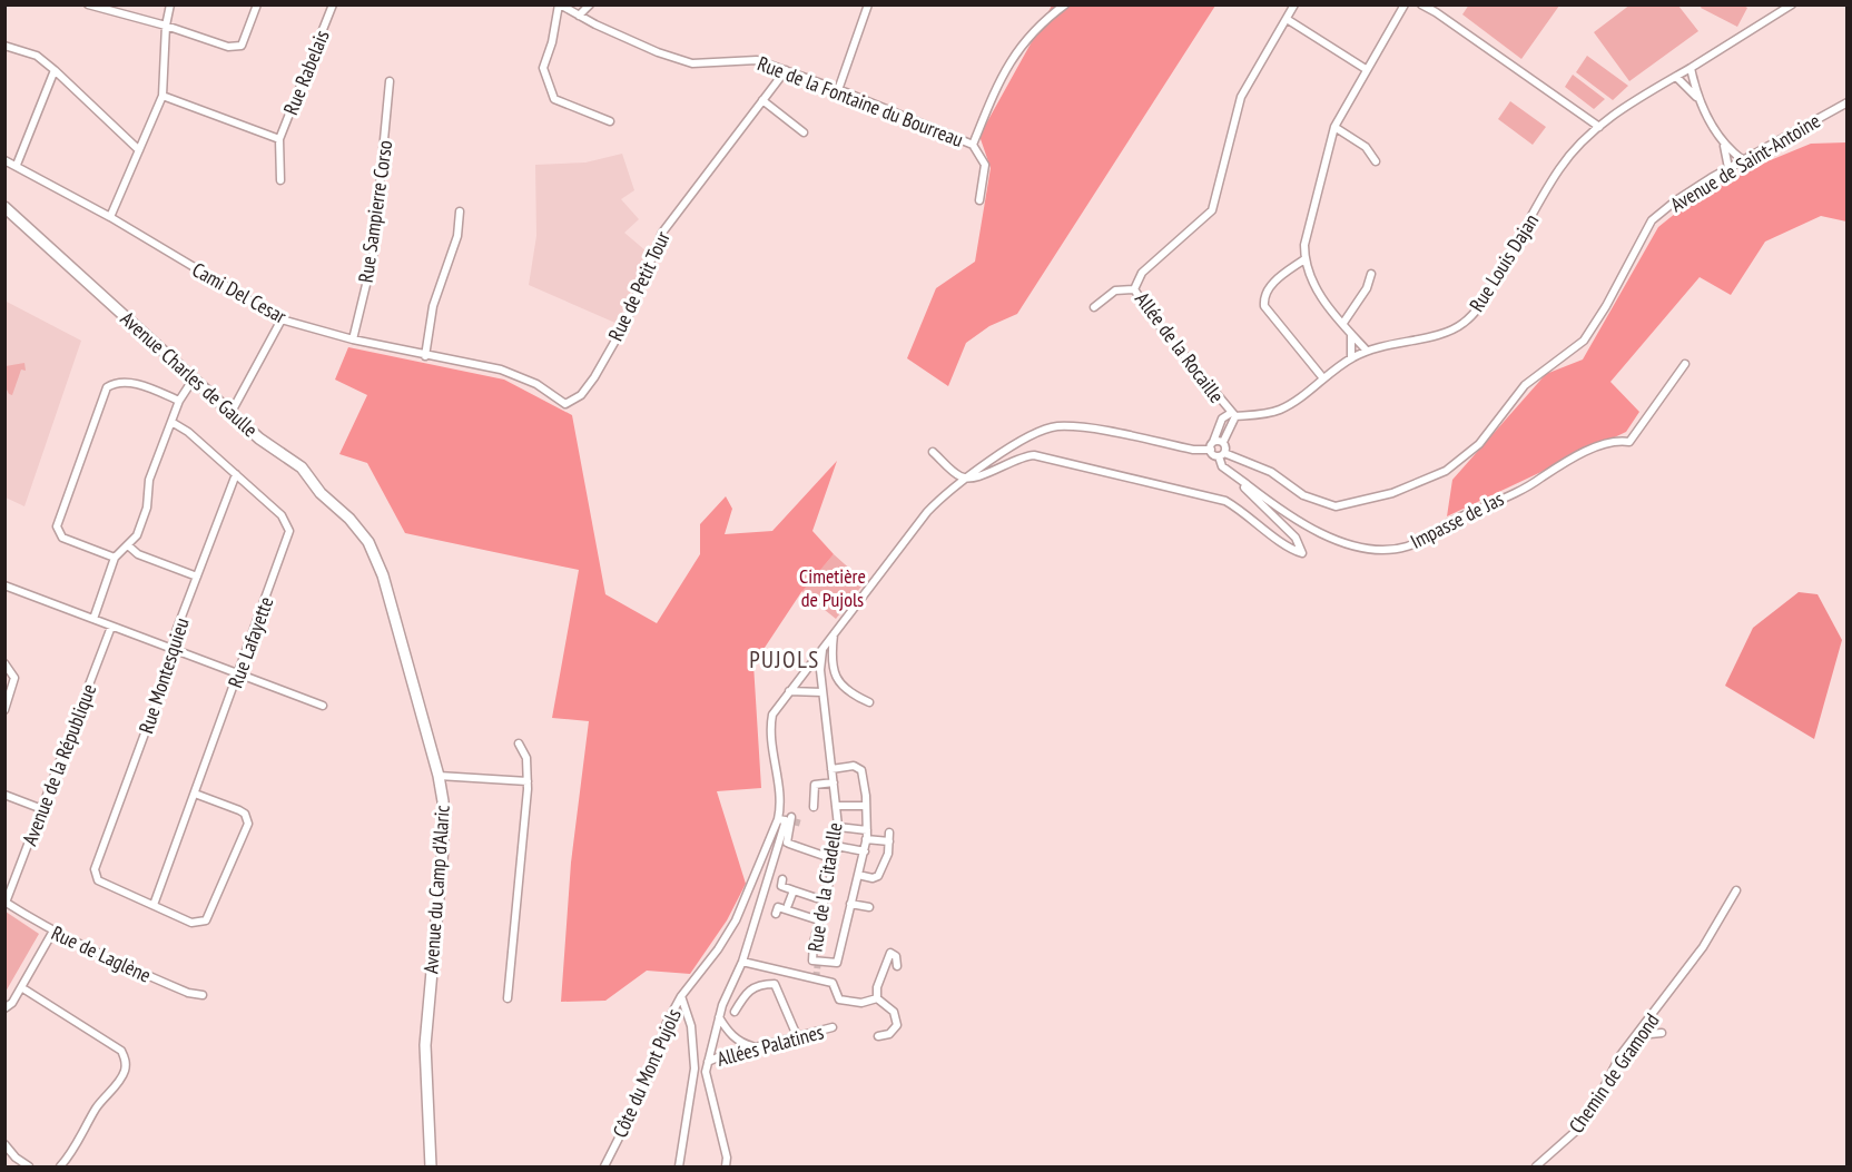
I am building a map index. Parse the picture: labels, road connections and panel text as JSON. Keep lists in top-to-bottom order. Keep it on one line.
{"streets":{"main road":["Avenue Charles de Gaulle","Avenue du Camp d'Alaric"],"street":["Rue Rabelais","Rue de la Fontaine du Bourreau","Avenue de Saint-Antoine","Rue Sampierre Corso","Rue Louis Dajan","Rue de Petit Tour","Cami Del Cesar","Allée de la Rocaille","Impasse de Jas","Rue Lafayette","Rue Montesquieu","Avenue de la République","Rue de la Citadelle","Rue de Laglène","Allées Palatines","Côte du Mont Pujols","Chemin de Gramond"]},"crossings":[["Rue de la Fontaine du Bourreau","Rue de Petit Tour"],["Rue Sampierre Corso","Cami Del Cesar"],["Rue Louis Dajan","Allée de la Rocaille"],["Rue de Petit Tour","Cami Del Cesar"],["Avenue Charles de Gaulle","Avenue du Camp d'Alaric"],["Rue Lafayette","Rue Montesquieu"],["Avenue de la République","Rue de Laglène"],["Allées Palatines","Côte du Mont Pujols"]],"districts":["PUJOLS"],"parks":["Cimetière de Pujols"]}
